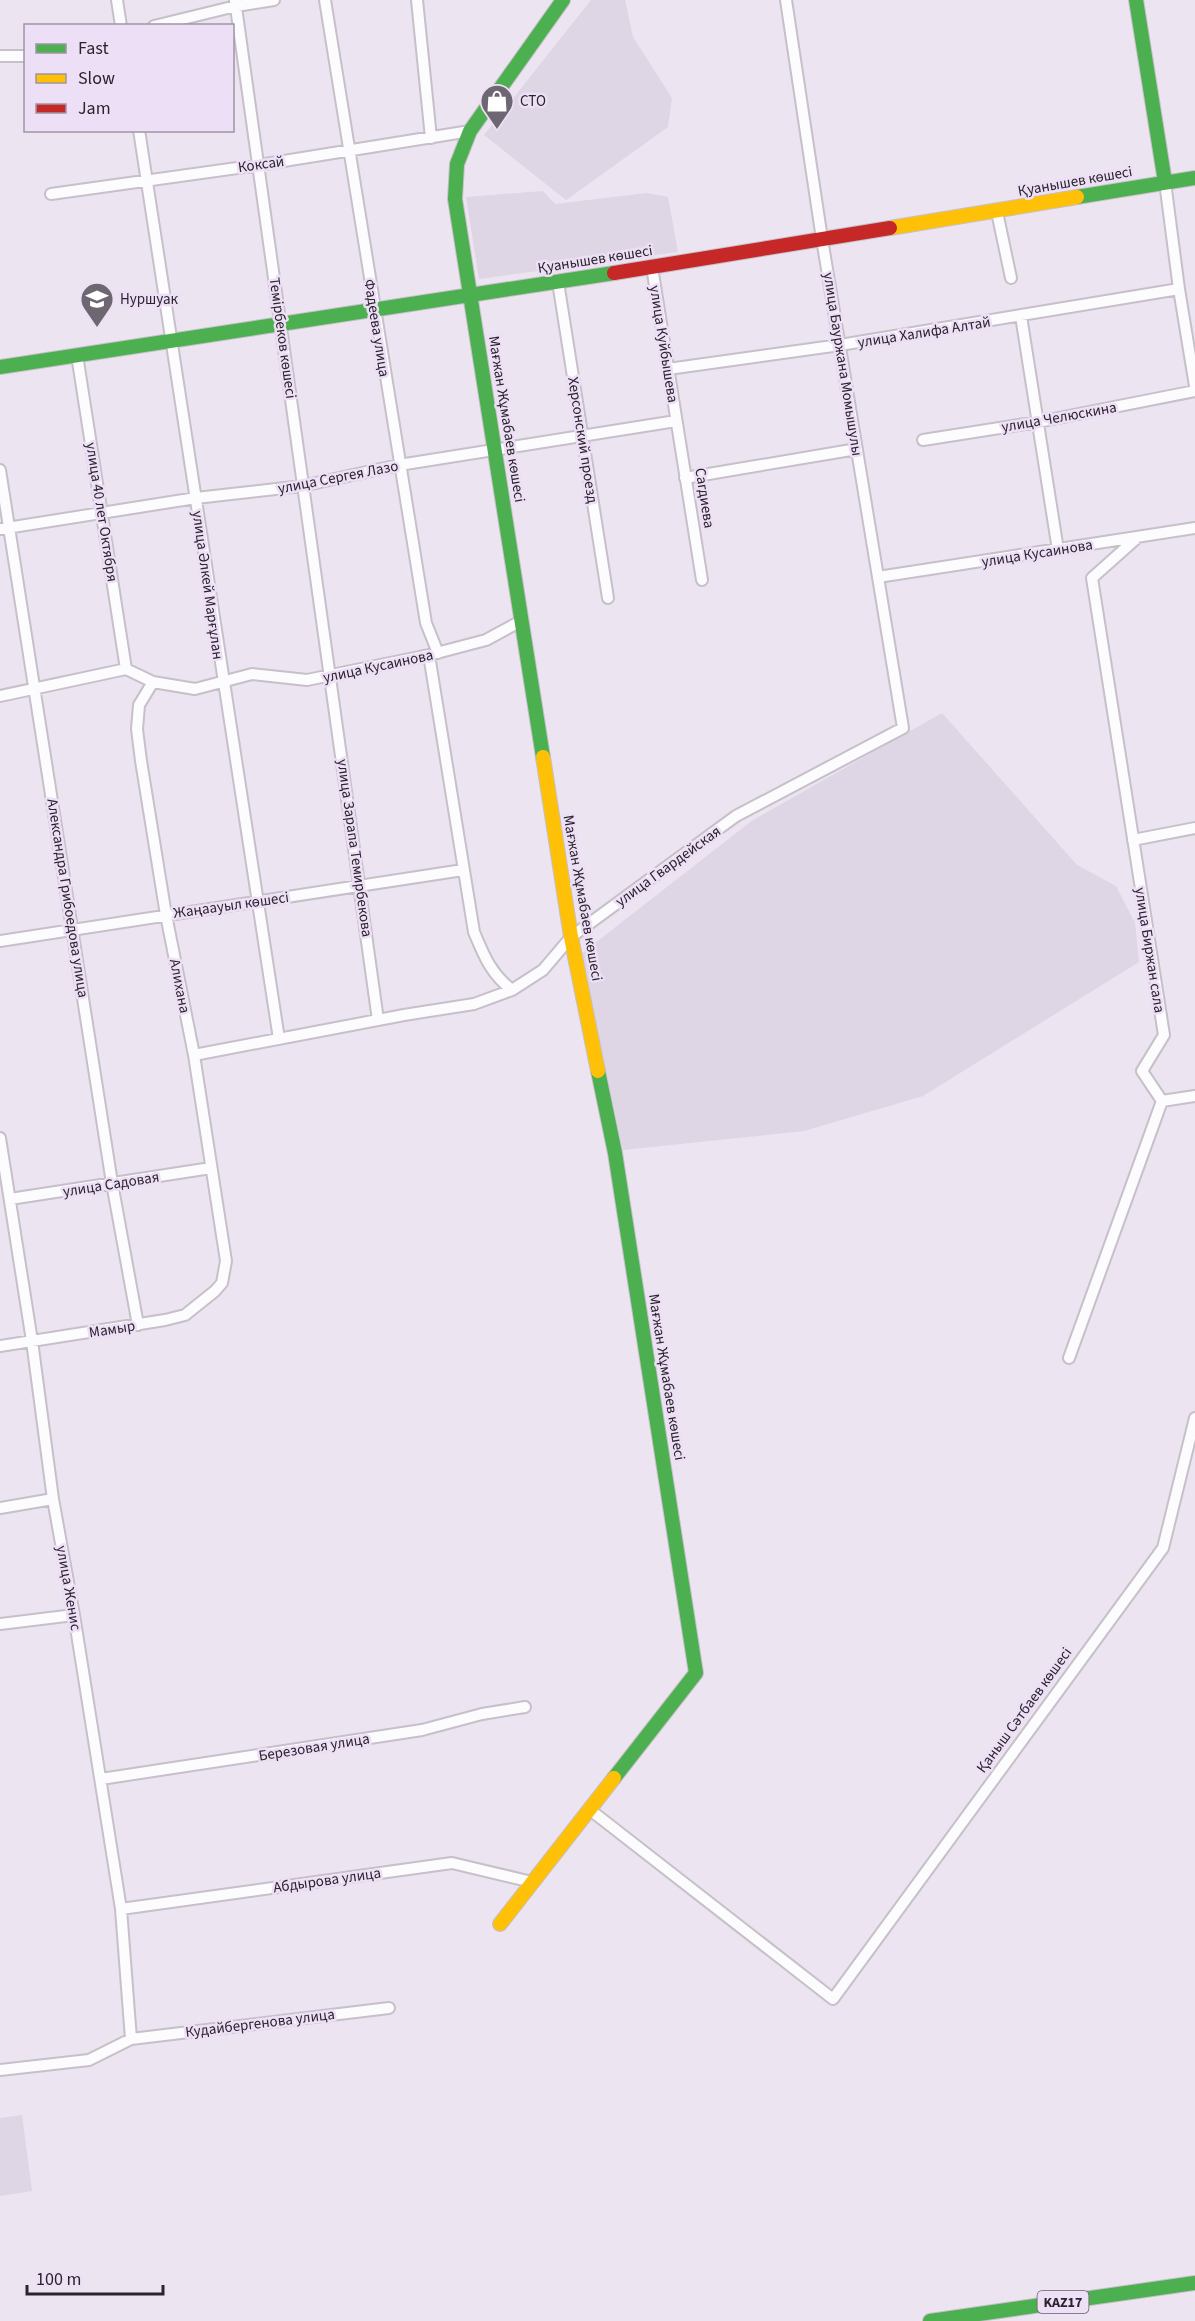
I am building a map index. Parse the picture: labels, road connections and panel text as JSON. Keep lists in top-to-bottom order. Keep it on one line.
{"streets":{"street":["Коксай","Қуанышев көшесі","Фадеева улица","улица Халифа Алтай","Темірбеков көшесі","улица Куйбышева","улица Бауржана Момышулы","улица Челюскина","Мағжан Жұмабаев көшесі","Херсонский проезд","улица Сергея Лазо","Сагдиева","улица 40 лет Октября","улица Кусаинова","улица Әлкей Марғұлан","улица Зарапа Темирбекова","улица Гвардейская","Александра Грибоедова улица","Жаңаауыл көшесі","улица Биржан сала","Алихана","улица Садовая","Мамыр","улица Женис","Қаныш Сәтбаев көшесі","Березовая улица","Абдырова улица","Кудайбергенова улица","KAZ17"]},"crossings":[["Коксай","Фадеева улица"],["Коксай","Темірбеков көшесі"],["Коксай","Мағжан Жұмабаев көшесі"],["Коксай","улица Әлкей Марғұлан"],["Қуанышев көшесі","Фадеева улица"],["Қуанышев көшесі","Темірбеков көшесі"],["Қуанышев көшесі","улица Куйбышева"],["Қуанышев көшесі","улица Бауржана Момышулы"],["Қуанышев көшесі","Мағжан Жұмабаев көшесі"],["Қуанышев көшесі","Херсонский проезд"],["Қуанышев көшесі","улица 40 лет Октября"],["Қуанышев көшесі","улица Әлкей Марғұлан"],["Фадеева улица","улица Сергея Лазо"],["Фадеева улица","улица Кусаинова"],["Фадеева улица","улица Гвардейская"],["Фадеева улица","Жаңаауыл көшесі"],["улица Халифа Алтай","улица Куйбышева"],["улица Халифа Алтай","улица Бауржана Момышулы"],["Темірбеков көшесі","улица Сергея Лазо"],["Темірбеков көшесі","улица Кусаинова"],["Темірбеков көшесі","улица Зарапа Темирбекова"],["улица Куйбышева","улица Сергея Лазо"],["улица Куйбышева","Сагдиева"],["улица Бауржана Момышулы","улица Кусаинова"],["улица Бауржана Момышулы","улица Гвардейская"],["Мағжан Жұмабаев көшесі","улица Сергея Лазо"],["Мағжан Жұмабаев көшесі","улица Кусаинова"],["Мағжан Жұмабаев көшесі","улица Гвардейская"],["Мағжан Жұмабаев көшесі","Қаныш Сәтбаев көшесі"],["Херсонский проезд","улица Сергея Лазо"],["улица Сергея Лазо","Сагдиева"],["улица Сергея Лазо","улица 40 лет Октября"],["улица Сергея Лазо","улица Әлкей Марғұлан"],["улица Сергея Лазо","Александра Грибоедова улица"],["улица 40 лет Октября","улица Кусаинова"],["улица Кусаинова","улица Әлкей Марғұлан"],["улица Кусаинова","улица Зарапа Темирбекова"],["улица Кусаинова","улица Биржан сала"],["улица Кусаинова","Алихана"],["улица Әлкей Марғұлан","улица Гвардейская"],["улица Әлкей Марғұлан","Жаңаауыл көшесі"],["улица Зарапа Темирбекова","улица Гвардейская"],["улица Зарапа Темирбекова","Жаңаауыл көшесі"],["улица Гвардейская","Алихана"],["Александра Грибоедова улица","Жаңаауыл көшесі"],["Александра Грибоедова улица","улица Садовая"],["Александра Грибоедова улица","Мамыр"],["Жаңаауыл көшесі","Алихана"],["Алихана","улица Садовая"],["Алихана","Мамыр"],["улица Садовая","улица Женис"],["Мамыр","улица Женис"],["улица Женис","Березовая улица"],["улица Женис","Абдырова улица"],["улица Женис","Кудайбергенова улица"]],"places":{"shop":["СТО"],"school or university":["Нуршуак"]},"legend":["Fast","Slow","Jam"],"scale_bar":"100 m"}
